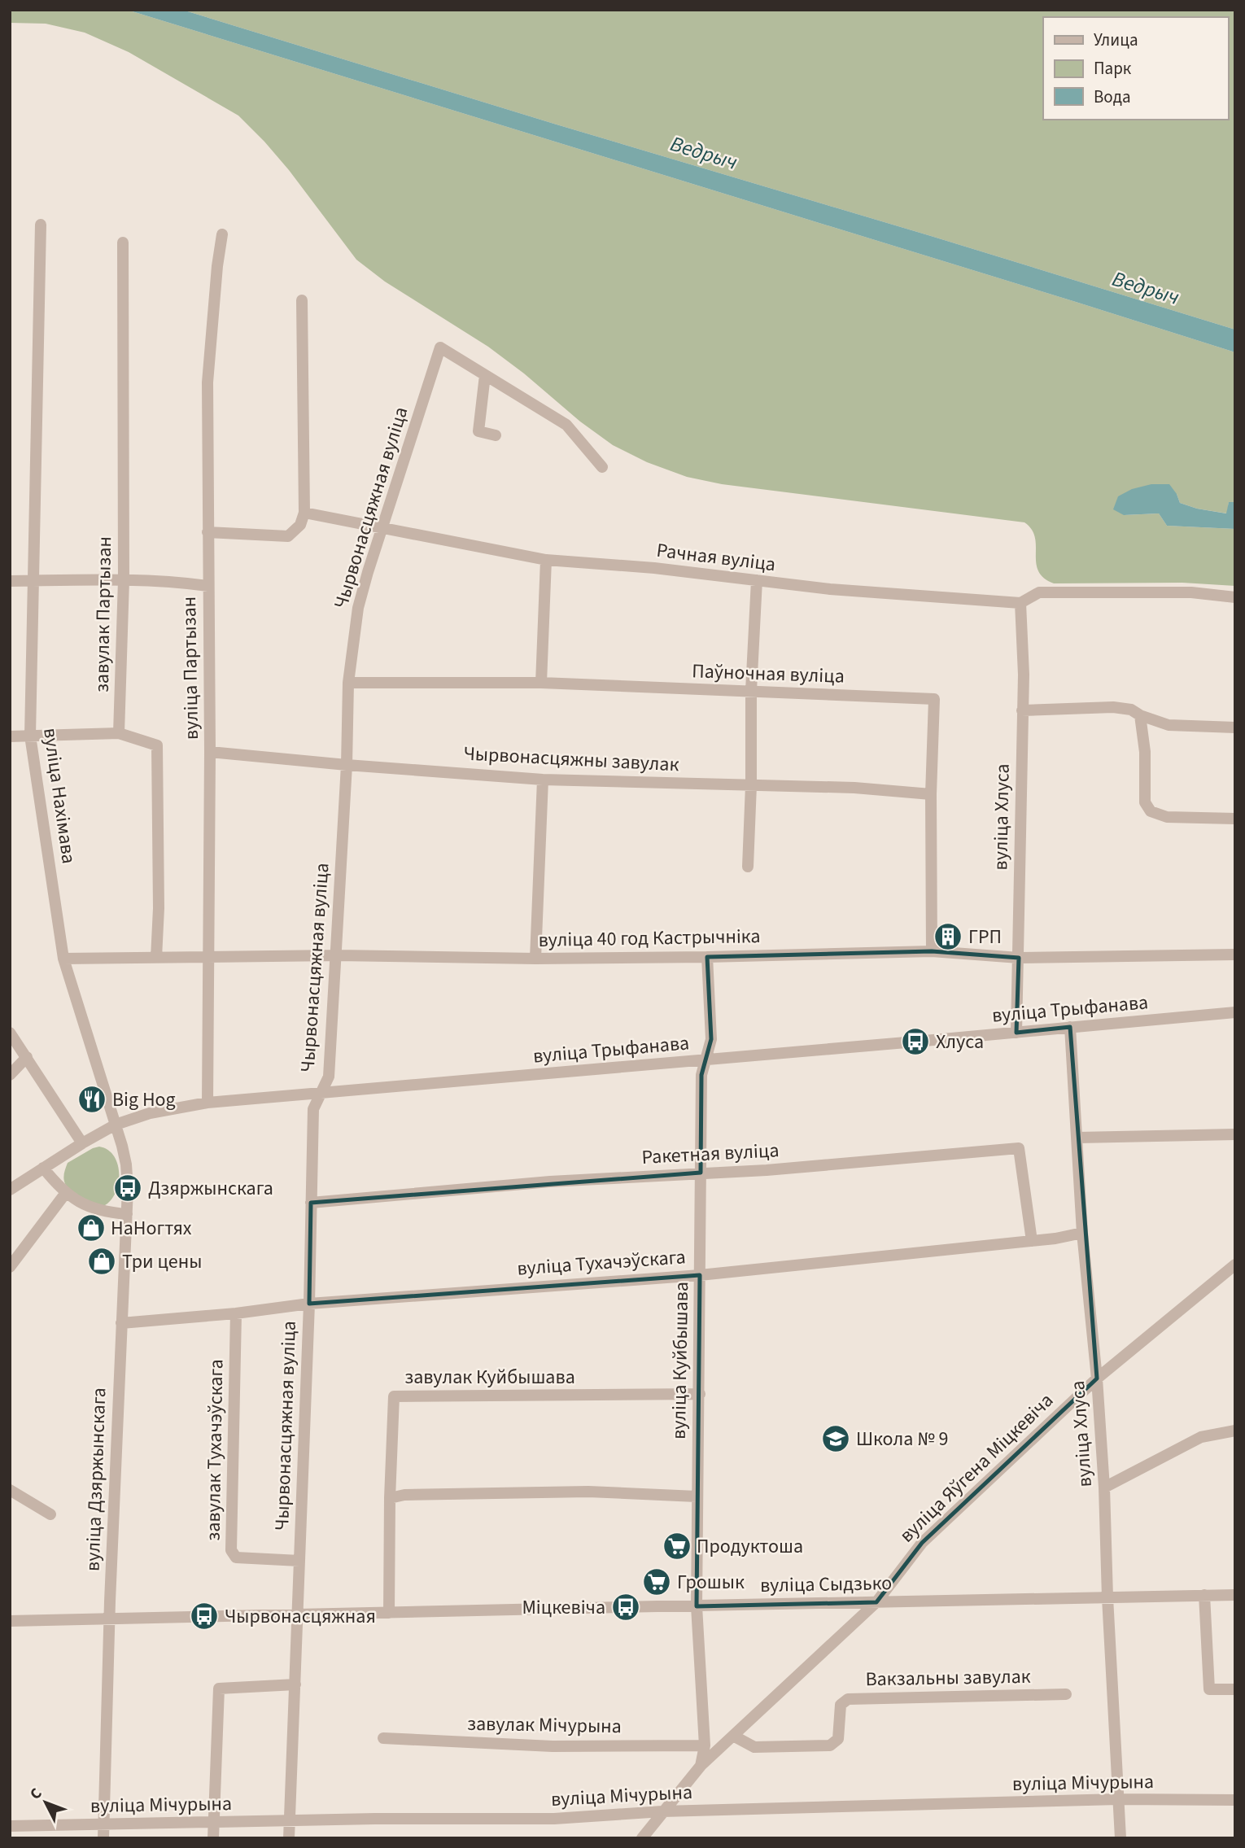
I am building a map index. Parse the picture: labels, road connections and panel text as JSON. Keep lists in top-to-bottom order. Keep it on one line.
{"streets":{"street":["Чырвонасцяжная вуліца","Рачная вуліца","завулак Партызан","вуліца Партызан","Паўночная вуліца","Чырвонасцяжны завулак","вуліца Нахімава","вуліца Хлуса","вуліца 40 год Кастрычніка","вуліца Трыфанава","Ракетная вуліца","вуліца Тухачэўскага","вуліца Куйбышава","завулак Куйбышава","завулак Тухачэўскага","вуліца Яўгена Міцкевіча","вуліца Дзяржынскага","вуліца Сыдзько","Вакзальны завулак","завулак Мічурына","вуліца Мічурына"]},"crossings":[["Чырвонасцяжная вуліца","Рачная вуліца"],["Чырвонасцяжная вуліца","Паўночная вуліца"],["Чырвонасцяжная вуліца","Чырвонасцяжны завулак"],["Чырвонасцяжная вуліца","вуліца 40 год Кастрычніка"],["Чырвонасцяжная вуліца","вуліца Трыфанава"],["Чырвонасцяжная вуліца","Ракетная вуліца"],["Чырвонасцяжная вуліца","вуліца Тухачэўскага"],["Чырвонасцяжная вуліца","завулак Тухачэўскага"],["Чырвонасцяжная вуліца","вуліца Сыдзько"],["Чырвонасцяжная вуліца","вуліца Мічурына"],["Рачная вуліца","вуліца Хлуса"],["вуліца Партызан","Чырвонасцяжны завулак"],["вуліца Партызан","вуліца 40 год Кастрычніка"],["вуліца Партызан","вуліца Трыфанава"],["Паўночная вуліца","Чырвонасцяжны завулак"],["Паўночная вуліца","вуліца 40 год Кастрычніка"],["вуліца Нахімава","вуліца 40 год Кастрычніка"],["вуліца Нахімава","вуліца Трыфанава"],["вуліца Нахімава","вуліца Дзяржынскага"],["вуліца Хлуса","вуліца 40 год Кастрычніка"],["вуліца Хлуса","вуліца Трыфанава"],["вуліца Хлуса","вуліца Тухачэўскага"],["вуліца Хлуса","вуліца Яўгена Міцкевіча"],["вуліца Хлуса","вуліца Сыдзько"],["вуліца Хлуса","вуліца Мічурына"],["вуліца 40 год Кастрычніка","вуліца Куйбышава"],["вуліца Трыфанава","вуліца Куйбышава"],["вуліца Трыфанава","вуліца Дзяржынскага"],["Ракетная вуліца","вуліца Тухачэўскага"],["Ракетная вуліца","вуліца Куйбышава"],["вуліца Тухачэўскага","вуліца Куйбышава"],["вуліца Тухачэўскага","завулак Тухачэўскага"],["вуліца Тухачэўскага","вуліца Дзяржынскага"],["вуліца Куйбышава","завулак Куйбышава"],["вуліца Куйбышава","вуліца Яўгена Міцкевіча"],["вуліца Куйбышава","вуліца Сыдзько"],["вуліца Куйбышава","завулак Мічурына"],["завулак Куйбышава","вуліца Сыдзько"],["вуліца Яўгена Міцкевіча","вуліца Сыдзько"],["вуліца Яўгена Міцкевіча","Вакзальны завулак"],["вуліца Яўгена Міцкевіча","вуліца Мічурына"],["вуліца Дзяржынскага","вуліца Сыдзько"],["вуліца Дзяржынскага","вуліца Мічурына"]],"water":["Ведрыч"],"places":{"building":["ГРП"],"bus stop":["Хлуса","Дзяржынскага","Міцкевіча","Чырвонасцяжная"],"restaurant":["Big Hog"],"shop":["НаНогтях","Три цены"],"school or university":["Школа № 9"],"supermarket":["Продуктоша","Грошык"]},"legend":["Улица","Парк","Вода"],"north":"top left"}
